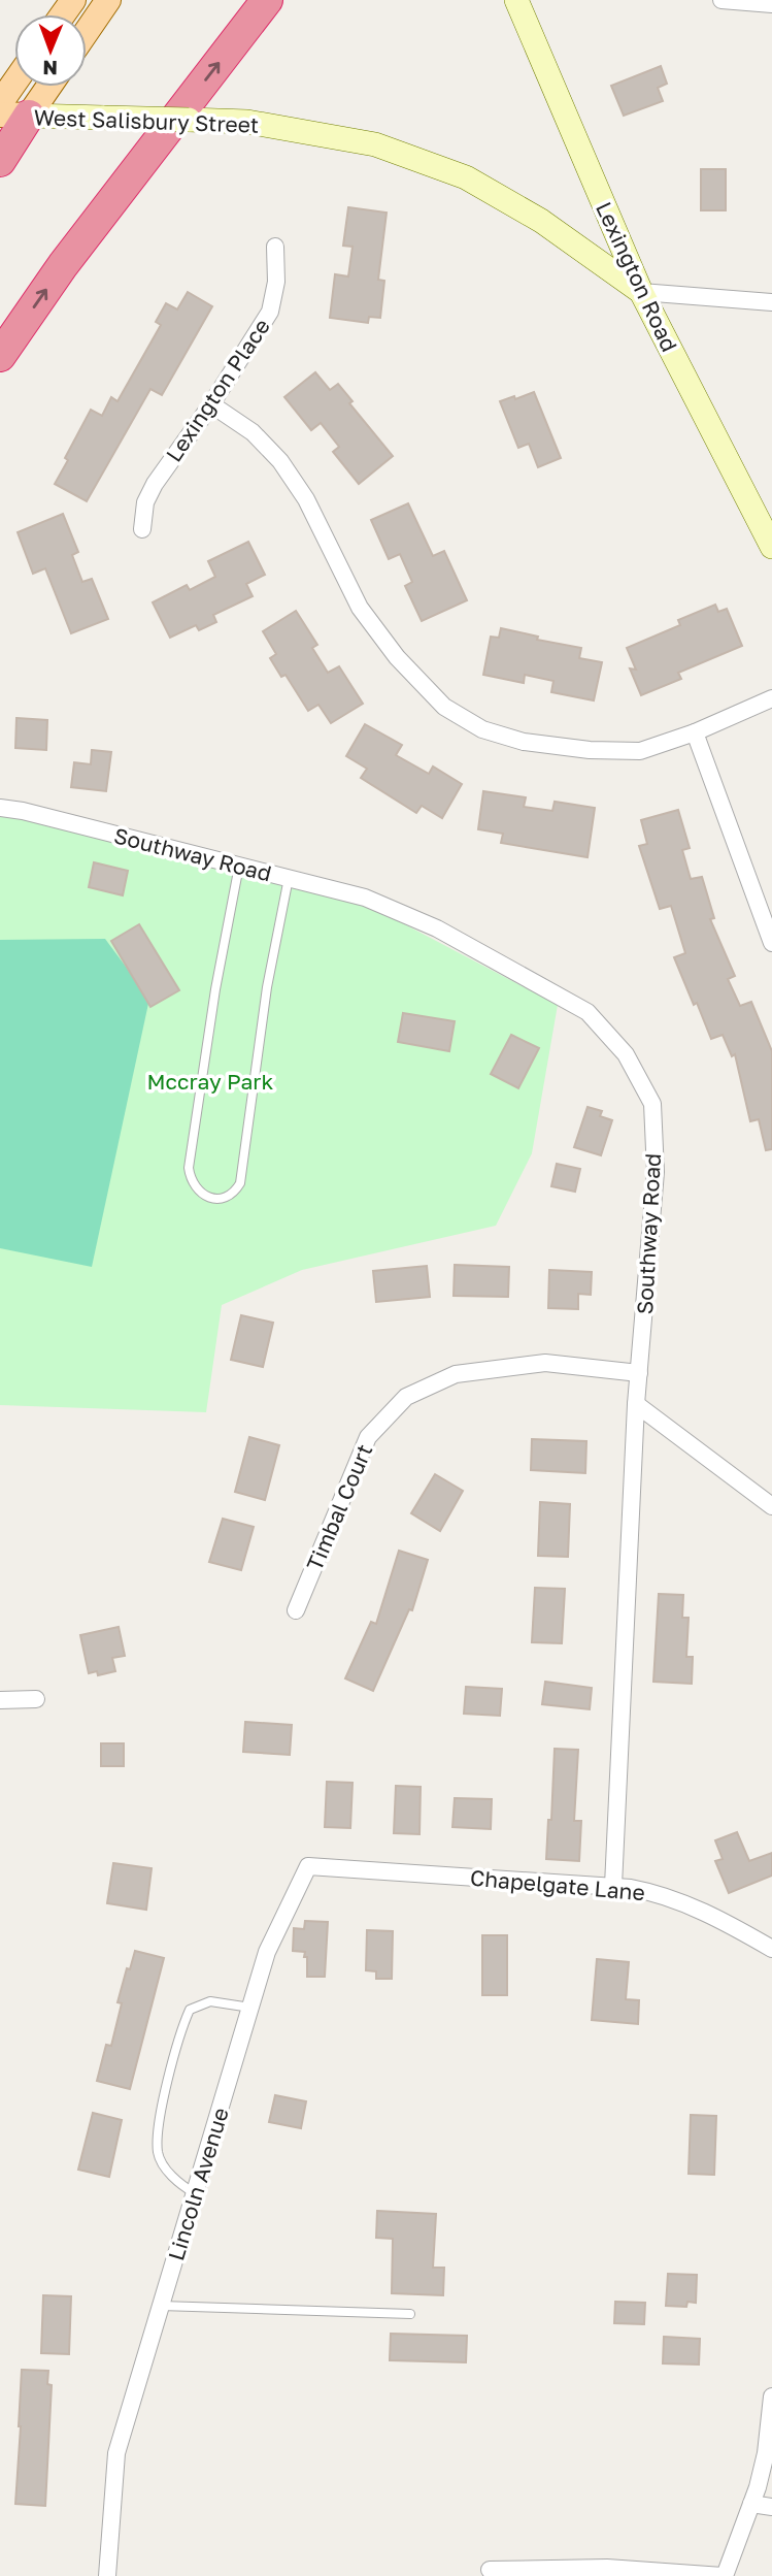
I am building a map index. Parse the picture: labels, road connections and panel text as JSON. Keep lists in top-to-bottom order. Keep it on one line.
{"streets":{"main road":["West Salisbury Street","Lexington Road"],"street":["Lexington Place","Southway Road","Timbal Court","Chapelgate Lane","Lincoln Avenue"]},"crossings":[["West Salisbury Street","Lexington Road"],["Southway Road","Timbal Court"],["Southway Road","Chapelgate Lane"],["Chapelgate Lane","Lincoln Avenue"]],"parks":["Mccray Park"],"north":"bottom"}
